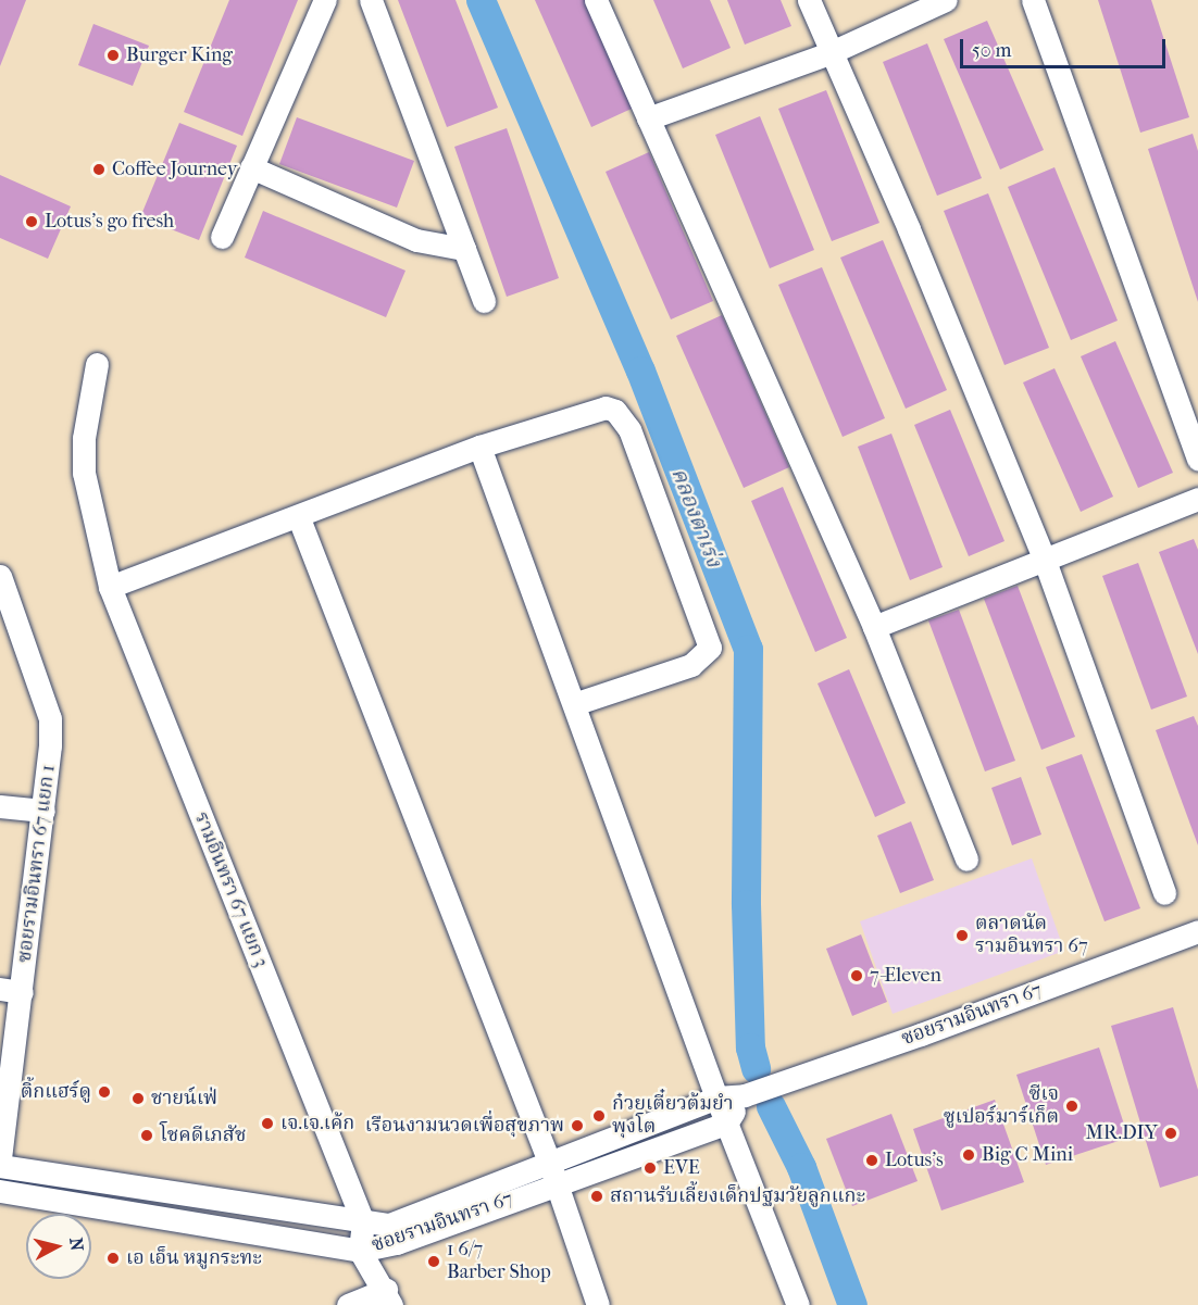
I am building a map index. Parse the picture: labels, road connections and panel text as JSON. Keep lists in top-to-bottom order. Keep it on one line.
{"streets":{"street":["ซอยรามอินทรา 67 แยก 1","รามอินทรา 67 แยก 3","ซอยรามอินทรา 67"]},"crossings":[["รามอินทรา 67 แยก 3","ซอยรามอินทรา 67"]],"water":["คลองตาเร่ง"],"places":["Burger King","Coffee Journey","Lotus's go fresh","ตลาดนัด รามอินทรา 67","7-Eleven","ติ้กแฮร์ดู","ชายน์เฟ่","ซีเจ ซูเปอร์มาร์เก็ต","ก๋วยเตี๋ยวต้มยำ พุงโต","เจ.เจ.เค้ก","เรือนงามนวดเพื่อสุขภาพ","MR.DIY","โชคดีเภสัช","Big C Mini","Lotus's","EVE","สถานรับเลี้ยงเด็กปฐมวัยลูกแกะ","เอ เอ็น หมูกระทะ","1 6/7 Barber Shop"],"scale_bar":"50 m","north":"right"}
